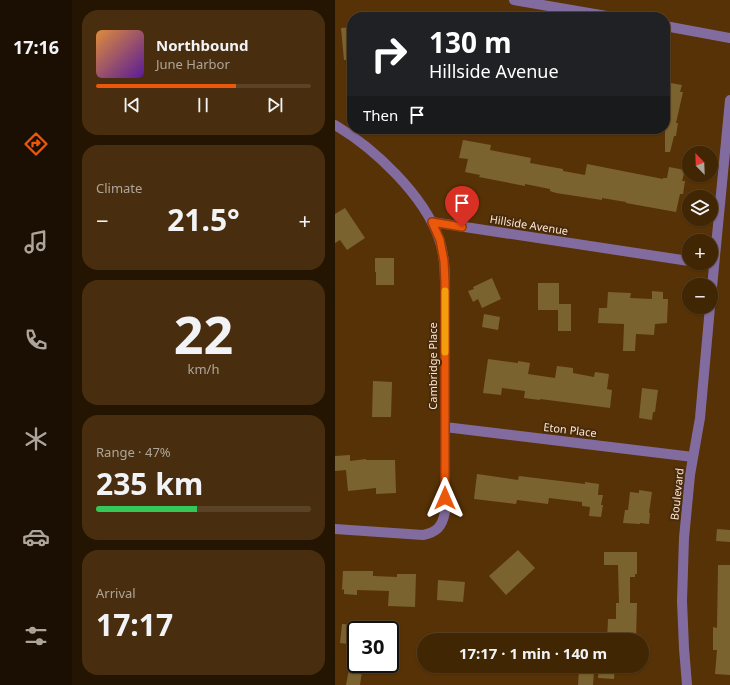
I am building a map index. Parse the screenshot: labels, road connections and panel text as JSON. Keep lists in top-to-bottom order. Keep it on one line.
{"streets":{"street":["Hillside Avenue","Cambridge Place","Eton Place","Boulevard"]},"crossings":[["Hillside Avenue","Cambridge Place"],["Cambridge Place","Eton Place"],["Eton Place","Boulevard"]],"north":"top left","page":{"tabs":"17:16","turn":["130 m","Hillside Avenue"],"song":["Northbound","June Harbor"],"then":"Then","tile":["Climate",["22","km/h"],["Range · 47%","235 km"],["Arrival","17:17"]],"map_buttons":["+","−"],"heat":["−","21.5°","+"],"limit":"30","trip":"17:17 · 1 min · 140 m"}}
